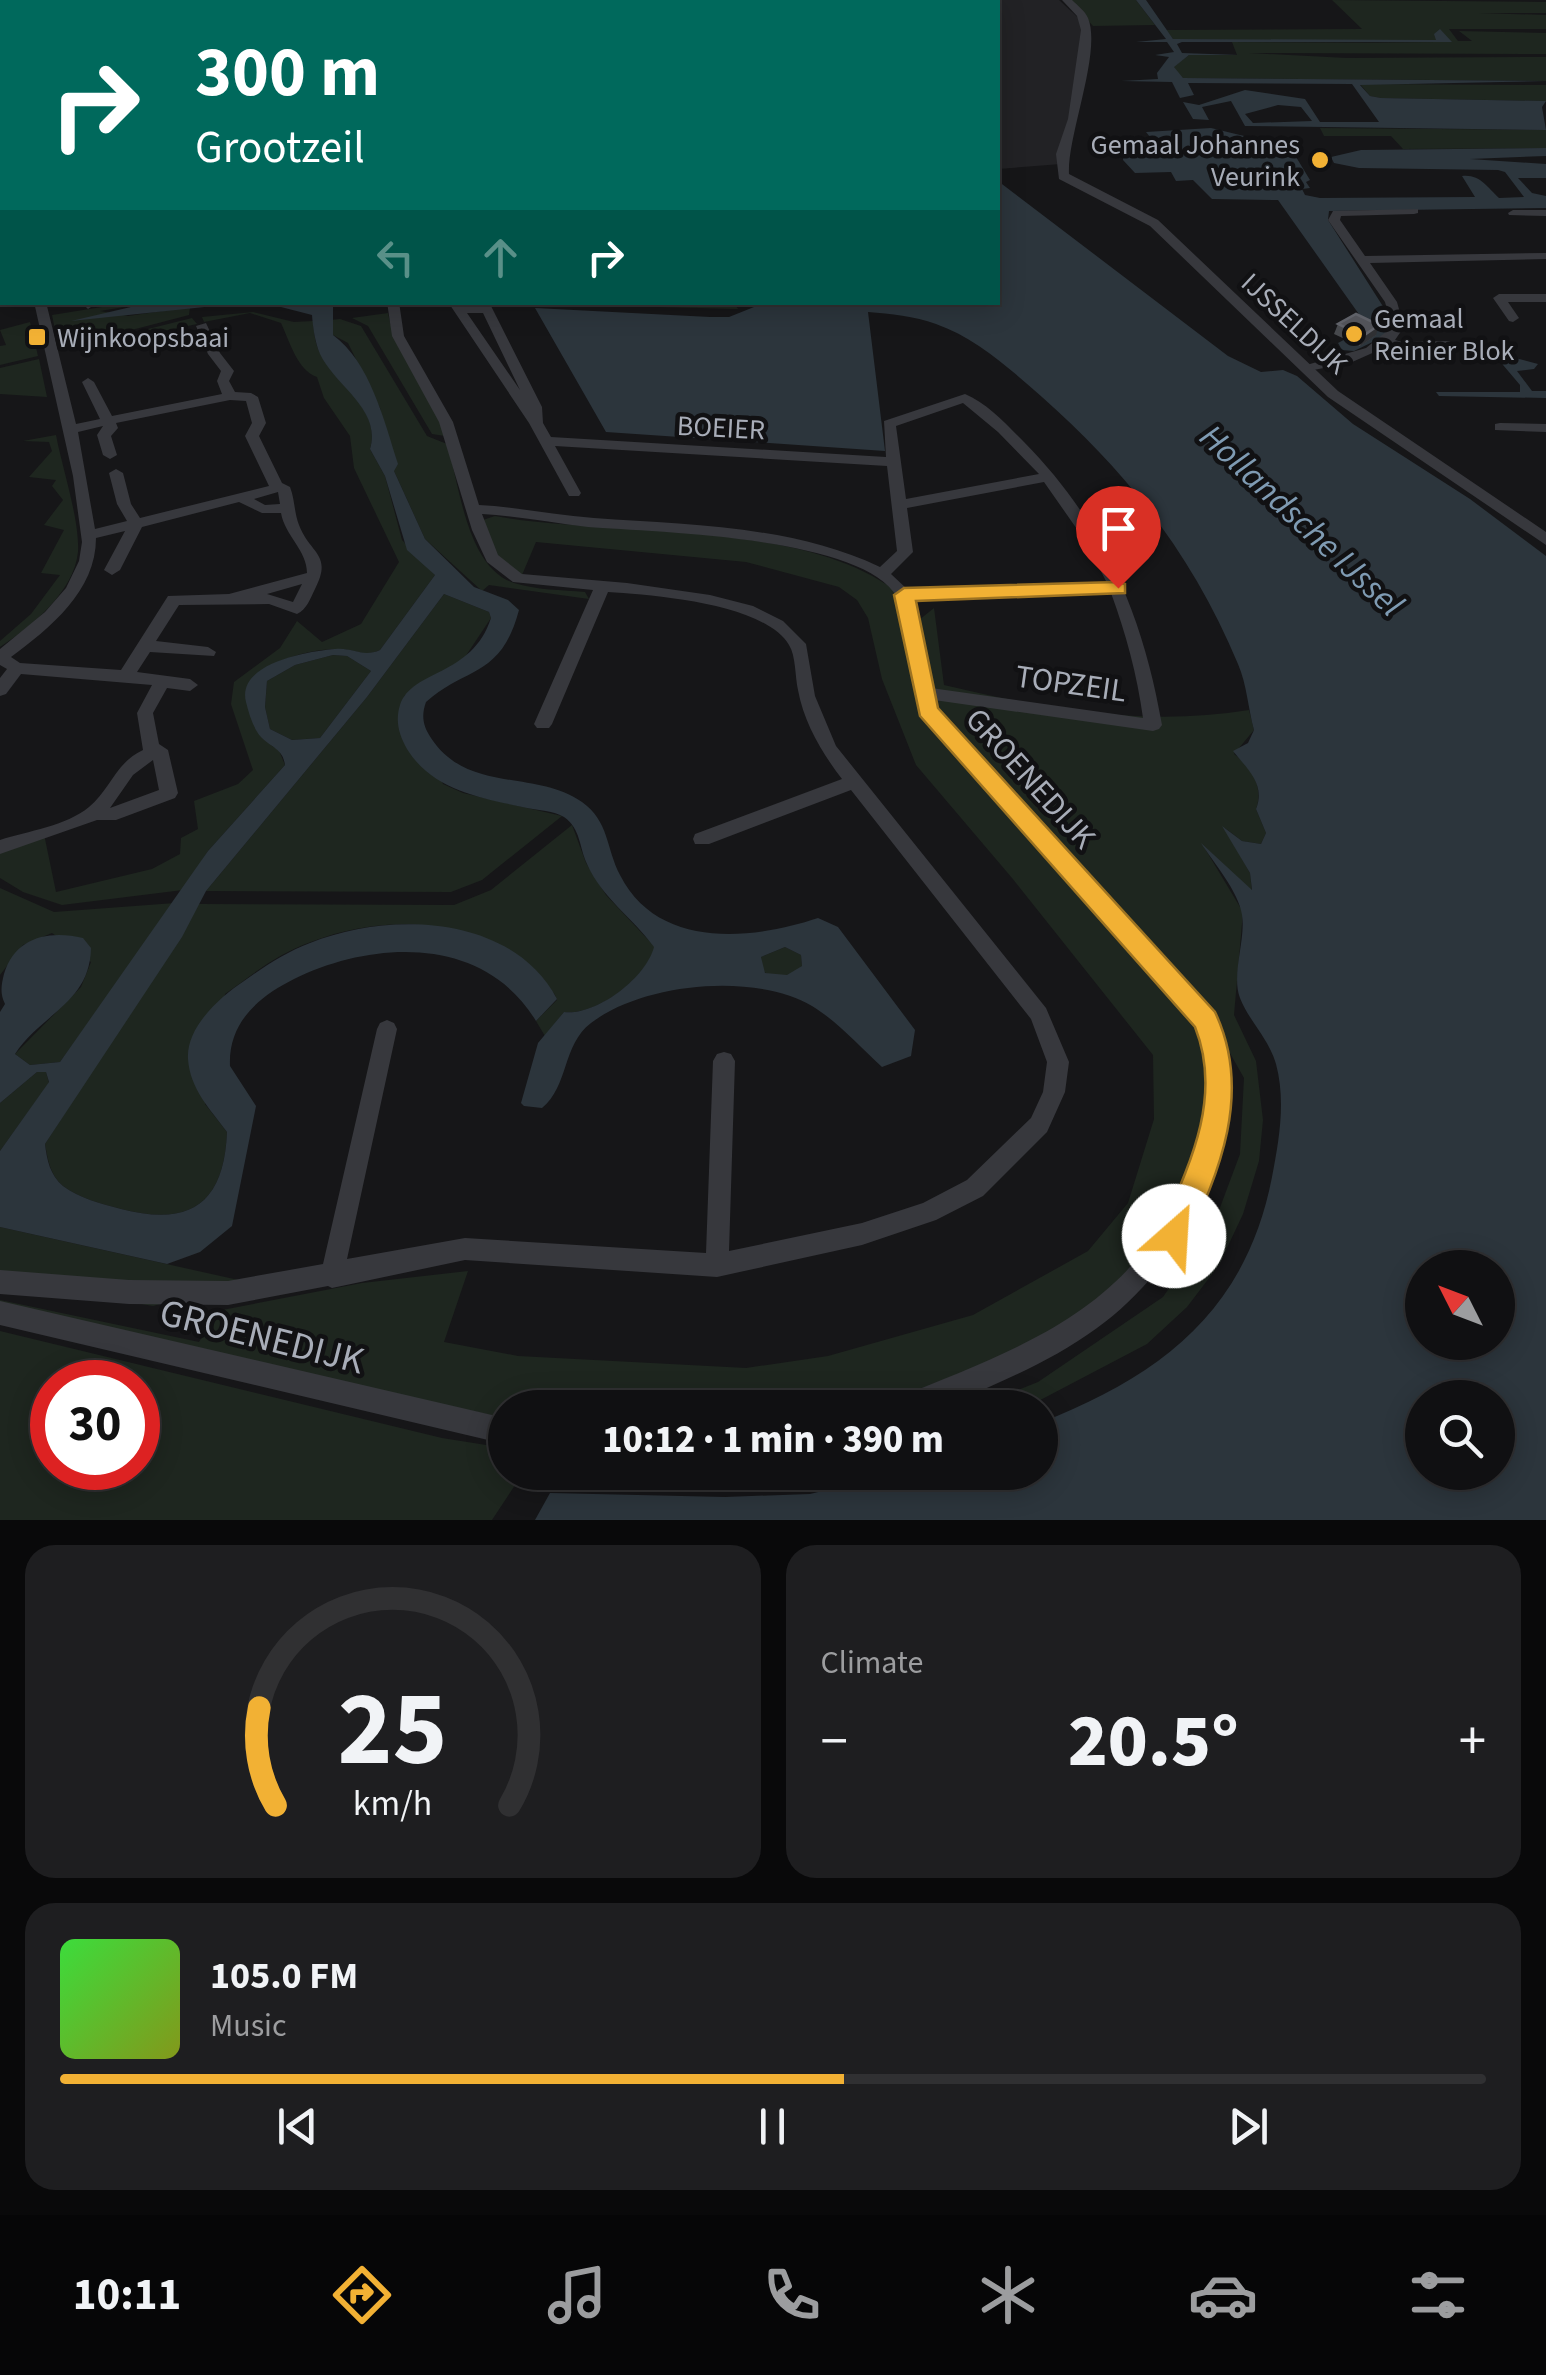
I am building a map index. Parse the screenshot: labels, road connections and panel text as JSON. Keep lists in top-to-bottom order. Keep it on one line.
{"streets":{"street":["IJSSELDIJK","BOEIER","TOPZEIL","GROENEDIJK"]},"crossings":[["TOPZEIL","GROENEDIJK"]],"water":["Hollandsche IJssel"],"places":{"other":["Gemaal Johannes Veurink","Gemaal Reinier Blok"],"transit":["Wijnkoopsbaai"]},"north":"top left","page":{"turn":["300 m","Grootzeil"],"limit":"30","trip":"10:12 · 1 min · 390 m","tile":"Climate","heat":["−","20.5°","+"],"song":["105.0 FM","Music"],"tabs":"10:11","gauge":["25","km/h"]}}
